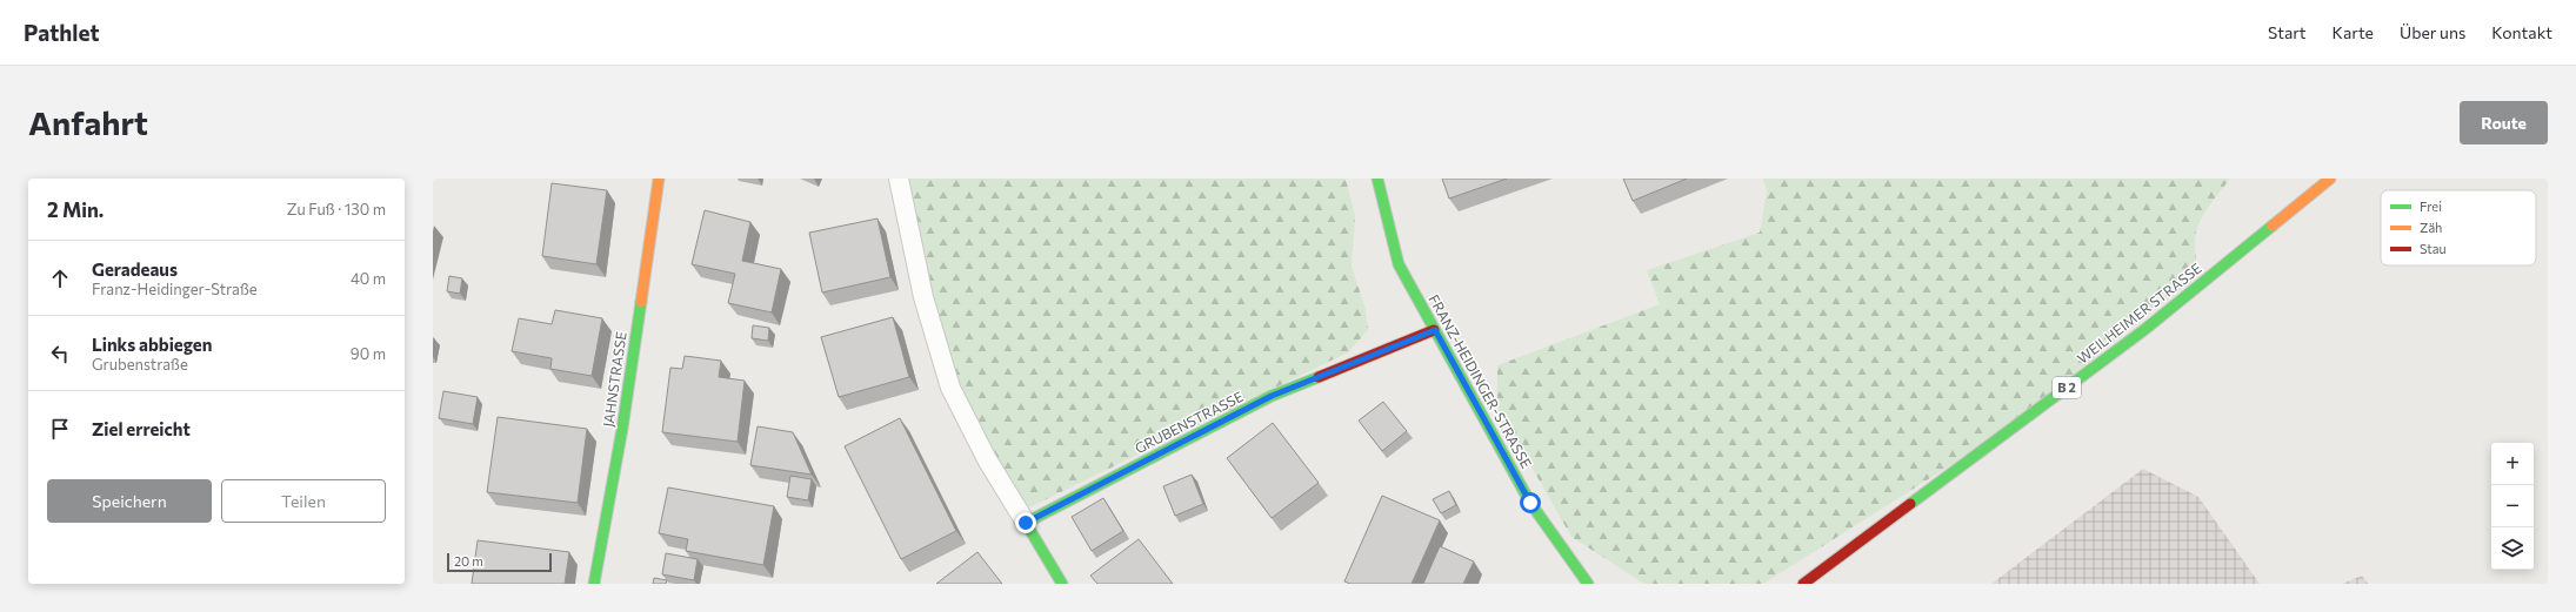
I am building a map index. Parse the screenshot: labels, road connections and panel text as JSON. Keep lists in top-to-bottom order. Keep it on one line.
{"streets":{"street":["WEILHEIMER STRASSE","JAHNSTRASSE","FRANZ-HEIDINGER-STRASSE","B 2","GRUBENSTRASSE"]},"crossings":[["FRANZ-HEIDINGER-STRASSE","GRUBENSTRASSE"]],"legend":["Frei","Zäh","Stau"],"scale_bar":"20 m","page":{"header":"Pathlet","nav":["Start","Karte","Über uns","Kontakt"],"buttons":["Route",["Speichern","Teilen"]],"title":"Anfahrt","heading":["2 Min.","Zu Fuß · 130 m"],"list":[["Geradeaus","Franz-Heidinger-Straße","40 m"],["Links abbiegen","Grubenstraße","90 m"],"Ziel erreicht"],"map_buttons":["+","−"],"scale":"20 m"}}
